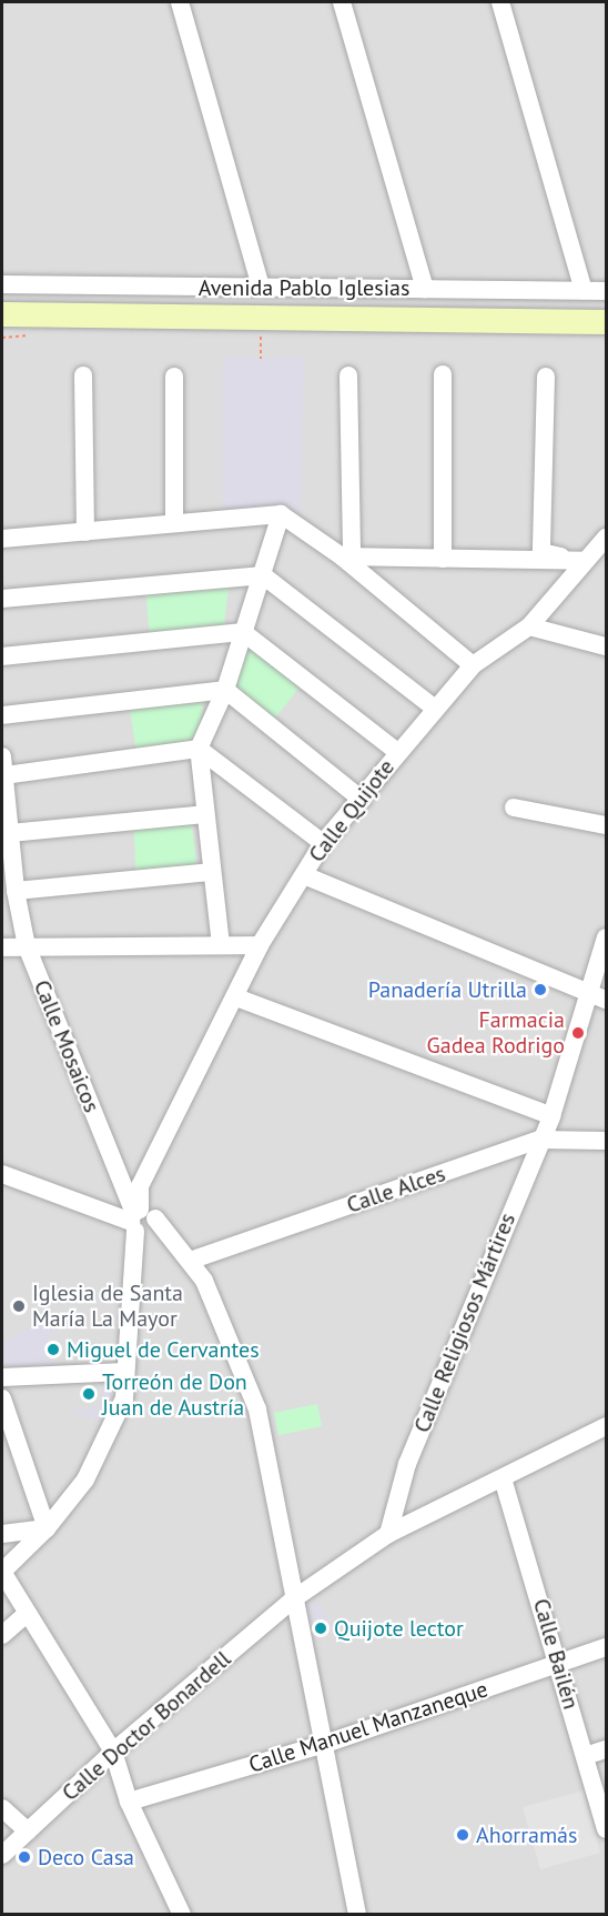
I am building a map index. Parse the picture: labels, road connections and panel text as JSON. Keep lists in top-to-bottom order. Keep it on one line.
{"streets":{"main road":["Avenida Pablo Iglesias"],"street":["Calle Quijote","Calle Mosaicos","Calle Alces","Calle Religiosos Mártires","Calle Bailén","Calle Doctor Bonardell","Calle Manuel Manzaneque"]},"crossings":[["Calle Quijote","Calle Mosaicos"],["Calle Alces","Calle Religiosos Mártires"],["Calle Religiosos Mártires","Calle Doctor Bonardell"],["Calle Bailén","Calle Doctor Bonardell"],["Calle Bailén","Calle Manuel Manzaneque"]],"places":["Panadería Utrilla","Farmacia Gadea Rodrigo","Iglesia de Santa María La Mayor","Miguel de Cervantes","Torreón de Don Juan de Austría","Quijote lector","Ahorramás","Deco Casa"]}
